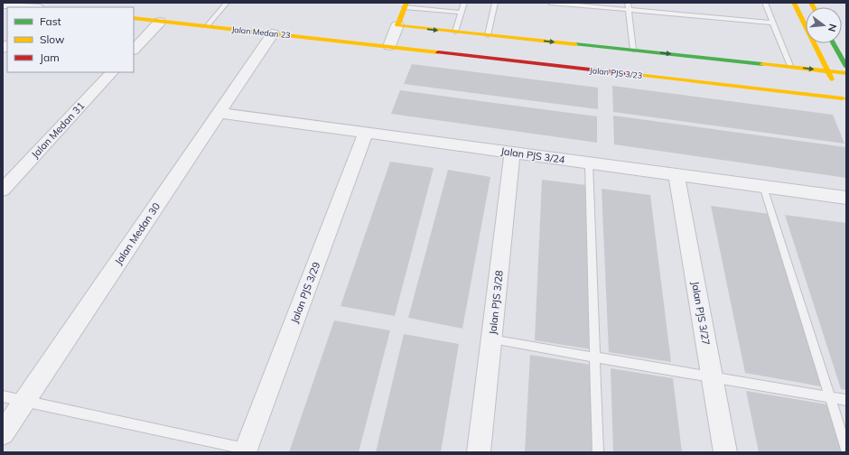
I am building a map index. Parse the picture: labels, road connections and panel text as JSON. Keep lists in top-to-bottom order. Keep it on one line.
{"streets":{"main road":["Jalan Medan 23","Jalan PJS 3/23"],"street":["Jalan Medan 31","Jalan PJS 3/24","Jalan Medan 30","Jalan PJS 3/29","Jalan PJS 3/28","Jalan PJS 3/27"]},"crossings":[["Jalan Medan 23","Jalan PJS 3/23"],["Jalan Medan 23","Jalan Medan 30"],["Jalan PJS 3/24","Jalan Medan 30"],["Jalan PJS 3/24","Jalan PJS 3/29"],["Jalan PJS 3/24","Jalan PJS 3/28"],["Jalan PJS 3/24","Jalan PJS 3/27"]],"legend":["Fast","Slow","Jam"],"north":"right"}
